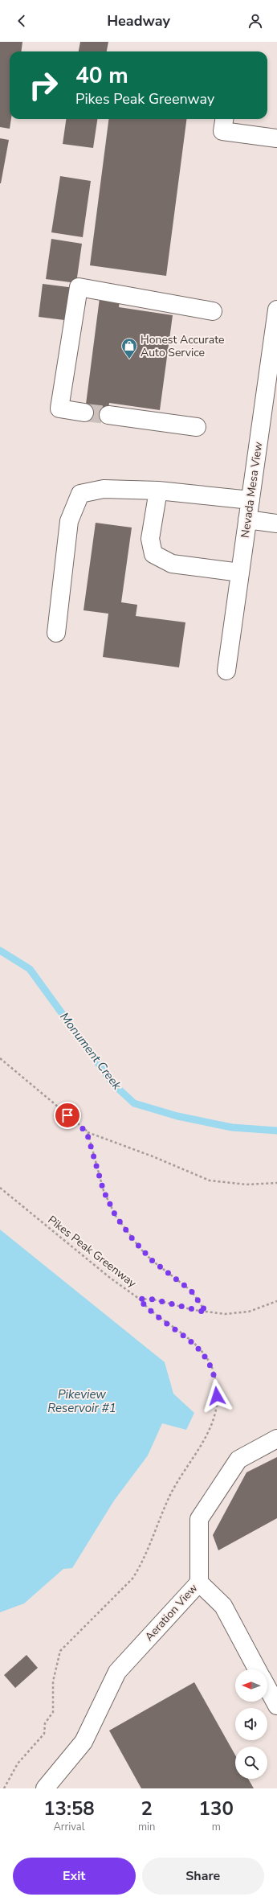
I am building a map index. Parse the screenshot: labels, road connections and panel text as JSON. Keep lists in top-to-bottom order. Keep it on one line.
{"streets":{"street":["Nevada Mesa View","Aeration View"],"path":["Pikes Peak Greenway"]},"water":["Monument Creek","Pikeview Reservoir #1"],"places":{"shop":["Honest Accurate Auto Service"]},"north":"left","page":{"header":"Headway","turn":["40 m","Pikes Peak Greenway"],"eta":["13:58","Arrival","2","min","130","m"],"buttons":["Exit","Share"]}}
